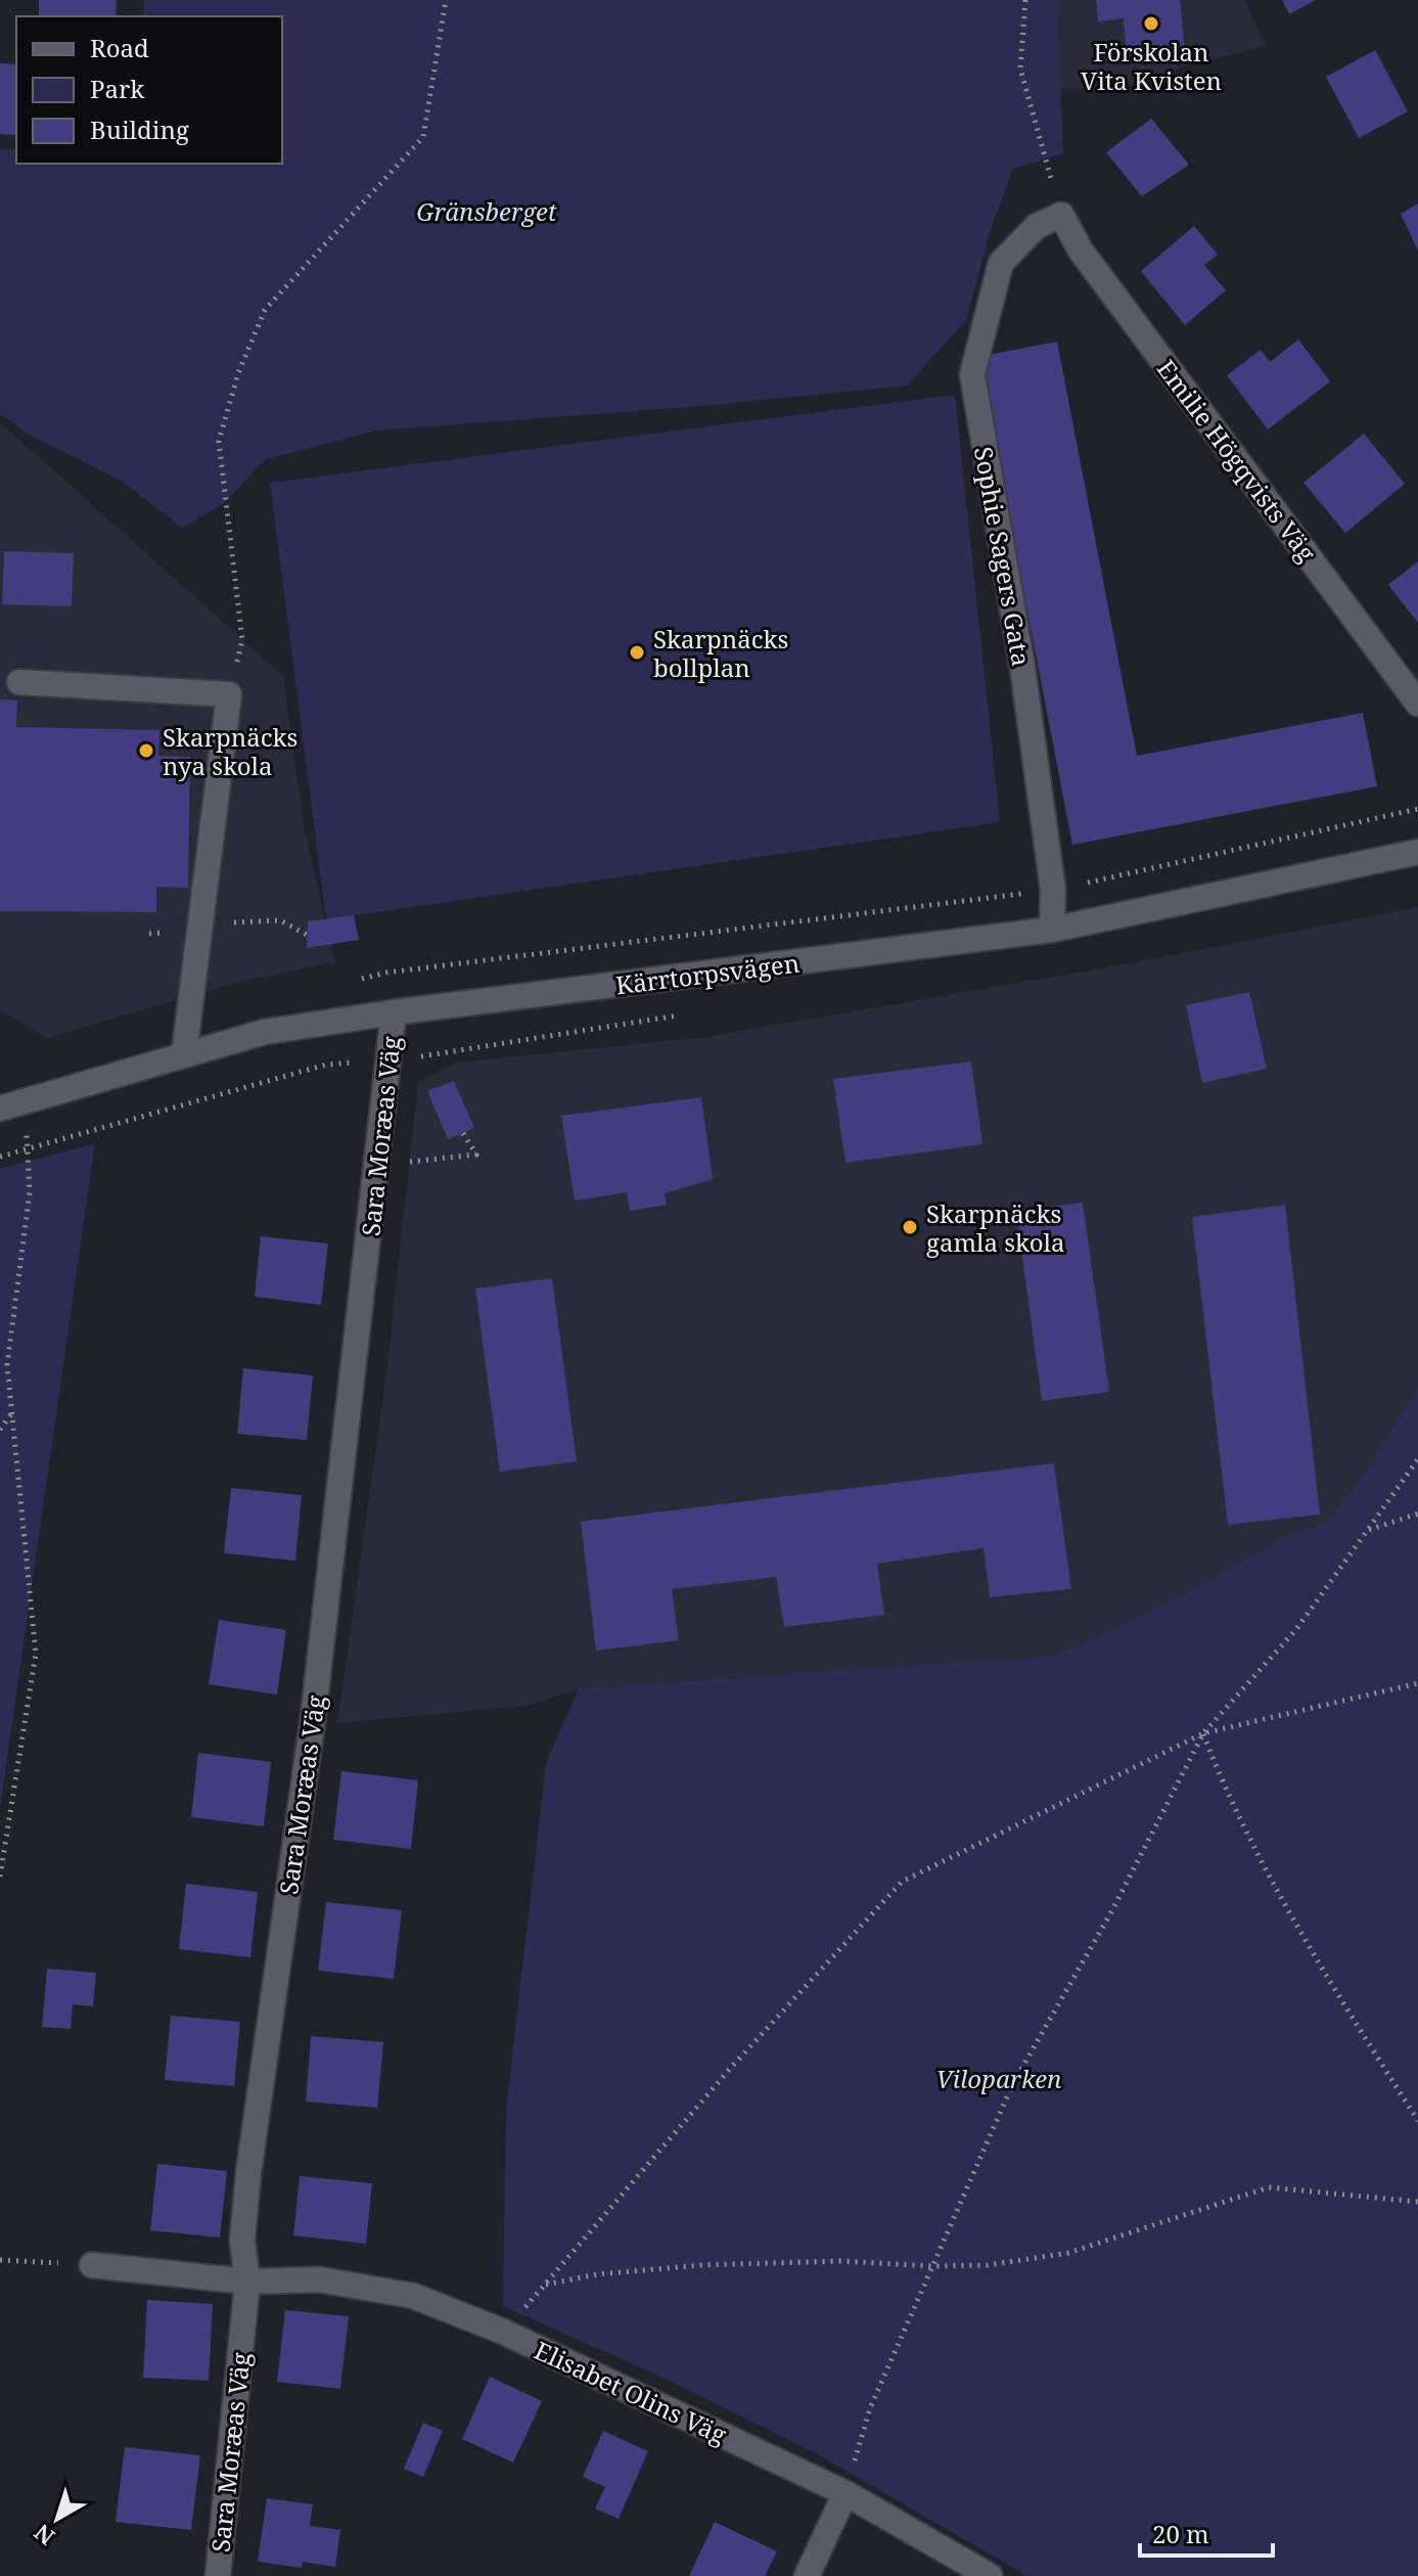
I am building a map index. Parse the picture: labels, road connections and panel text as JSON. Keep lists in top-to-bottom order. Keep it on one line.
{"streets":{"street":["Emilie Högqvists Väg","Sophie Sagers Gata","Kärrtorpsvägen","Sara Moræas Väg","Elisabet Olins Väg"]},"crossings":[["Emilie Högqvists Väg","Sophie Sagers Gata"],["Sophie Sagers Gata","Kärrtorpsvägen"],["Kärrtorpsvägen","Sara Moræas Väg"],["Sara Moræas Väg","Elisabet Olins Väg"]],"parks":["Gränsberget","Viloparken"],"places":["Förskolan Vita Kvisten","Skarpnäcks bollplan","Skarpnäcks nya skola","Skarpnäcks gamla skola"],"legend":["Road","Park","Building"],"scale_bar":"20 m","north":"bottom left"}
